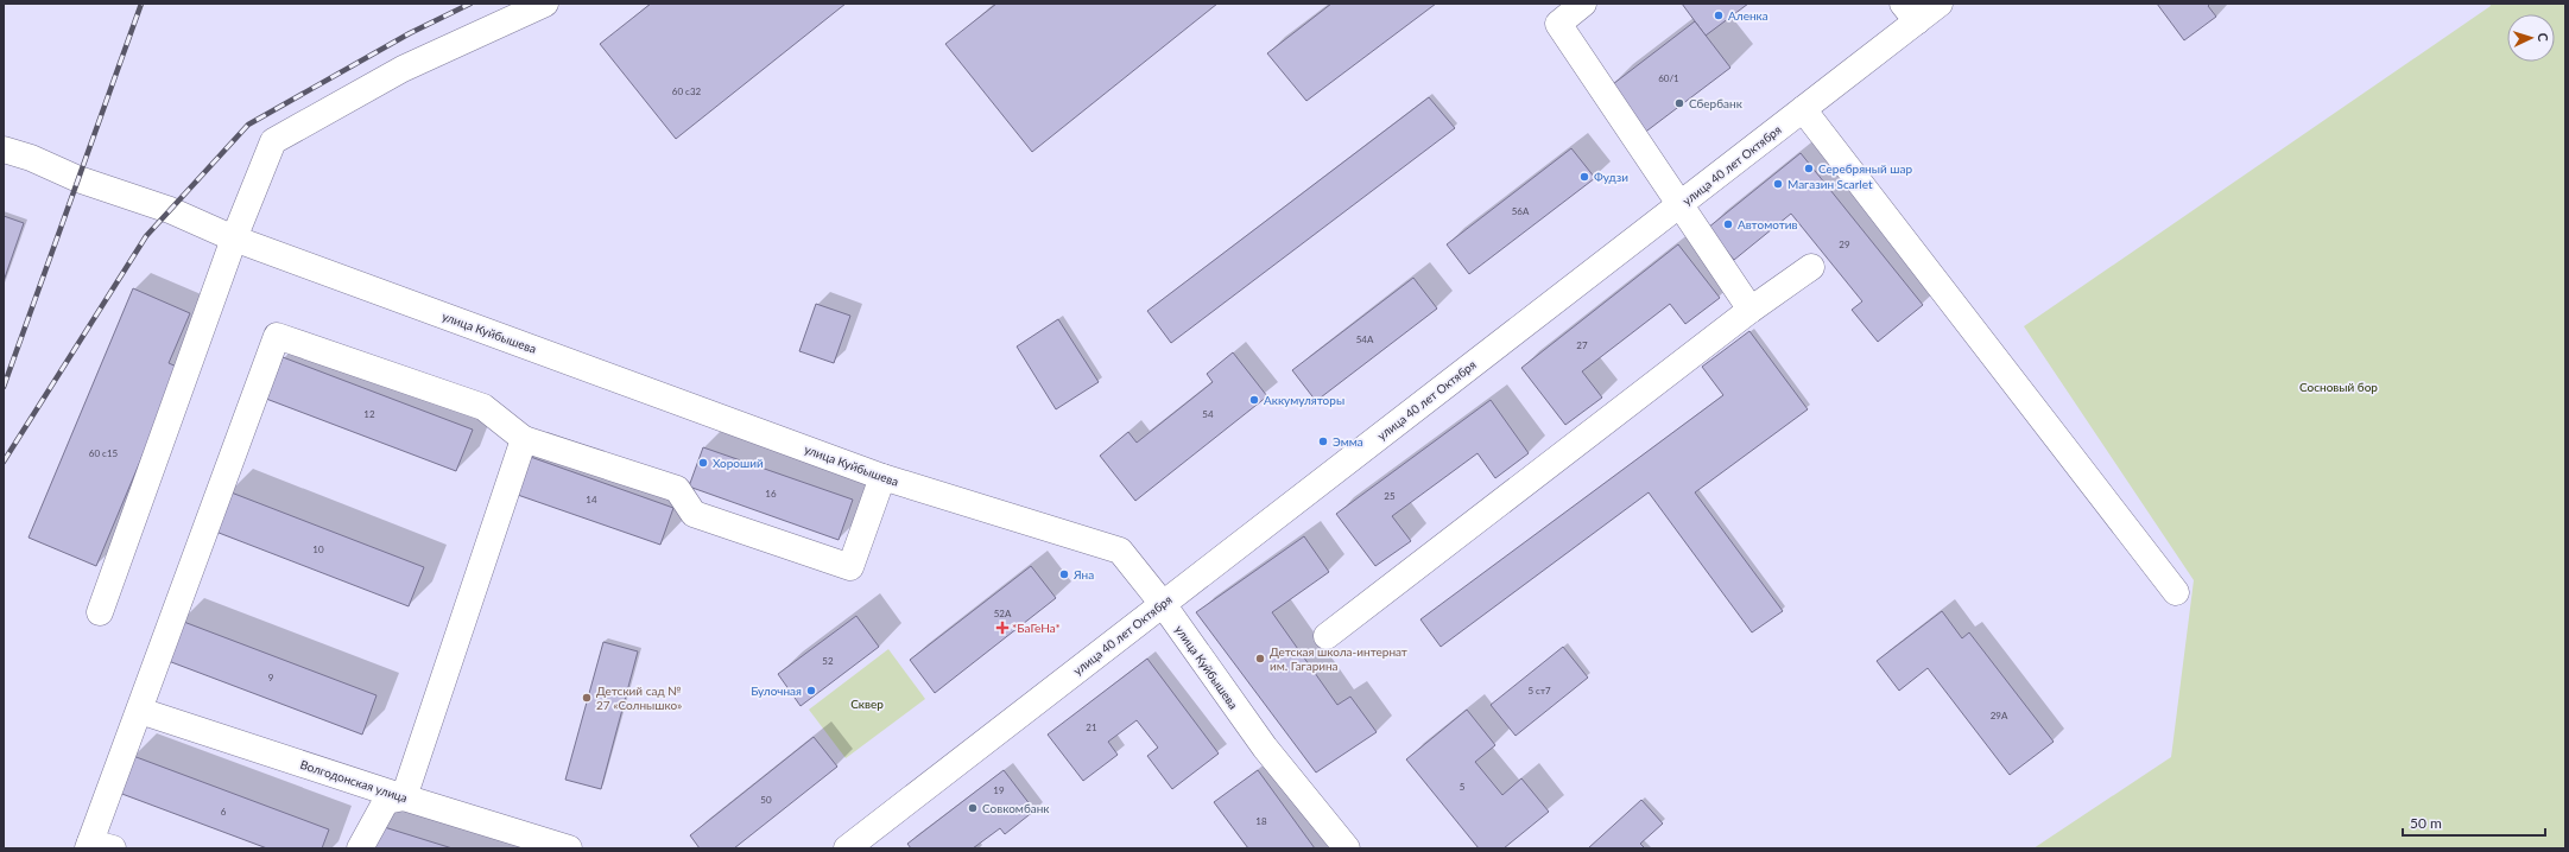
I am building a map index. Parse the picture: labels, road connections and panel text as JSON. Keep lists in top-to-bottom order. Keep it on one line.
{"streets":{"street":["улица 40 лет Октября","улица Куйбышева","Волгодонская улица"]},"crossings":[["улица 40 лет Октября","улица Куйбышева"]],"parks":["Сосновый бор","Сквер"],"places":{"other":["Аленка","Сбербанк","Серебряный шар","Фудзи","Магазин Scarlet","Автомотив","Аккумуляторы","Эмма","Хороший","Яна","Детская школа-интернат им. Гагарина","Булочная","Детский сад № 27 «Солнышко»","Совкомбанк"],"health":["*БаГеНа*"]},"house_numbers":["60/1","60 с32","56А","29","54А","27","12","54","60 с15","16","25","14","10","52А","52","9","5 ст7","29А","21","5","19","50","6","18"],"scale_bar":"50 m","north":"right"}
